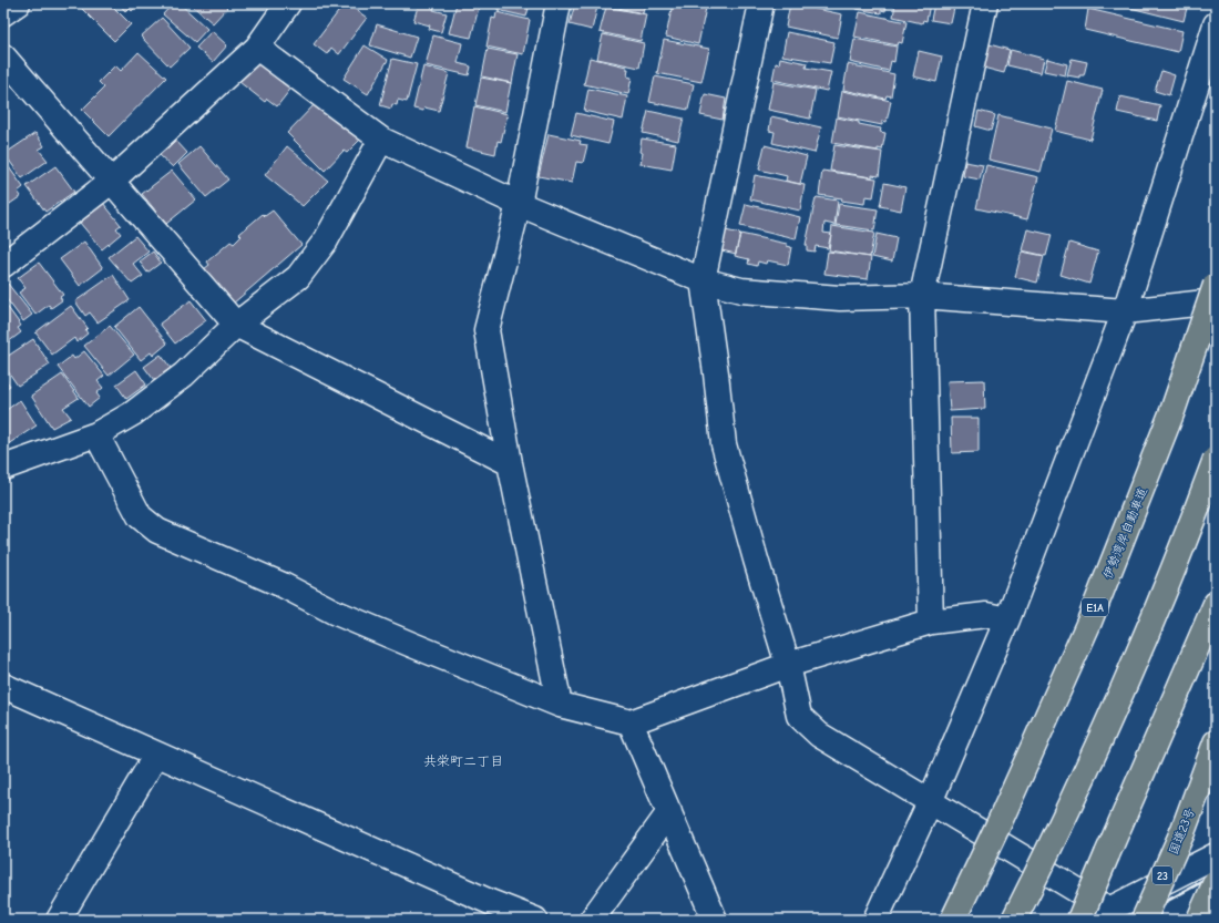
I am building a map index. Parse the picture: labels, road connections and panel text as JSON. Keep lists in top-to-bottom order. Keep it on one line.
{"streets":{"highway":["伊勢湾岸自動車道","E1A","国道23号","23"]},"districts":["共栄町二丁目"]}
